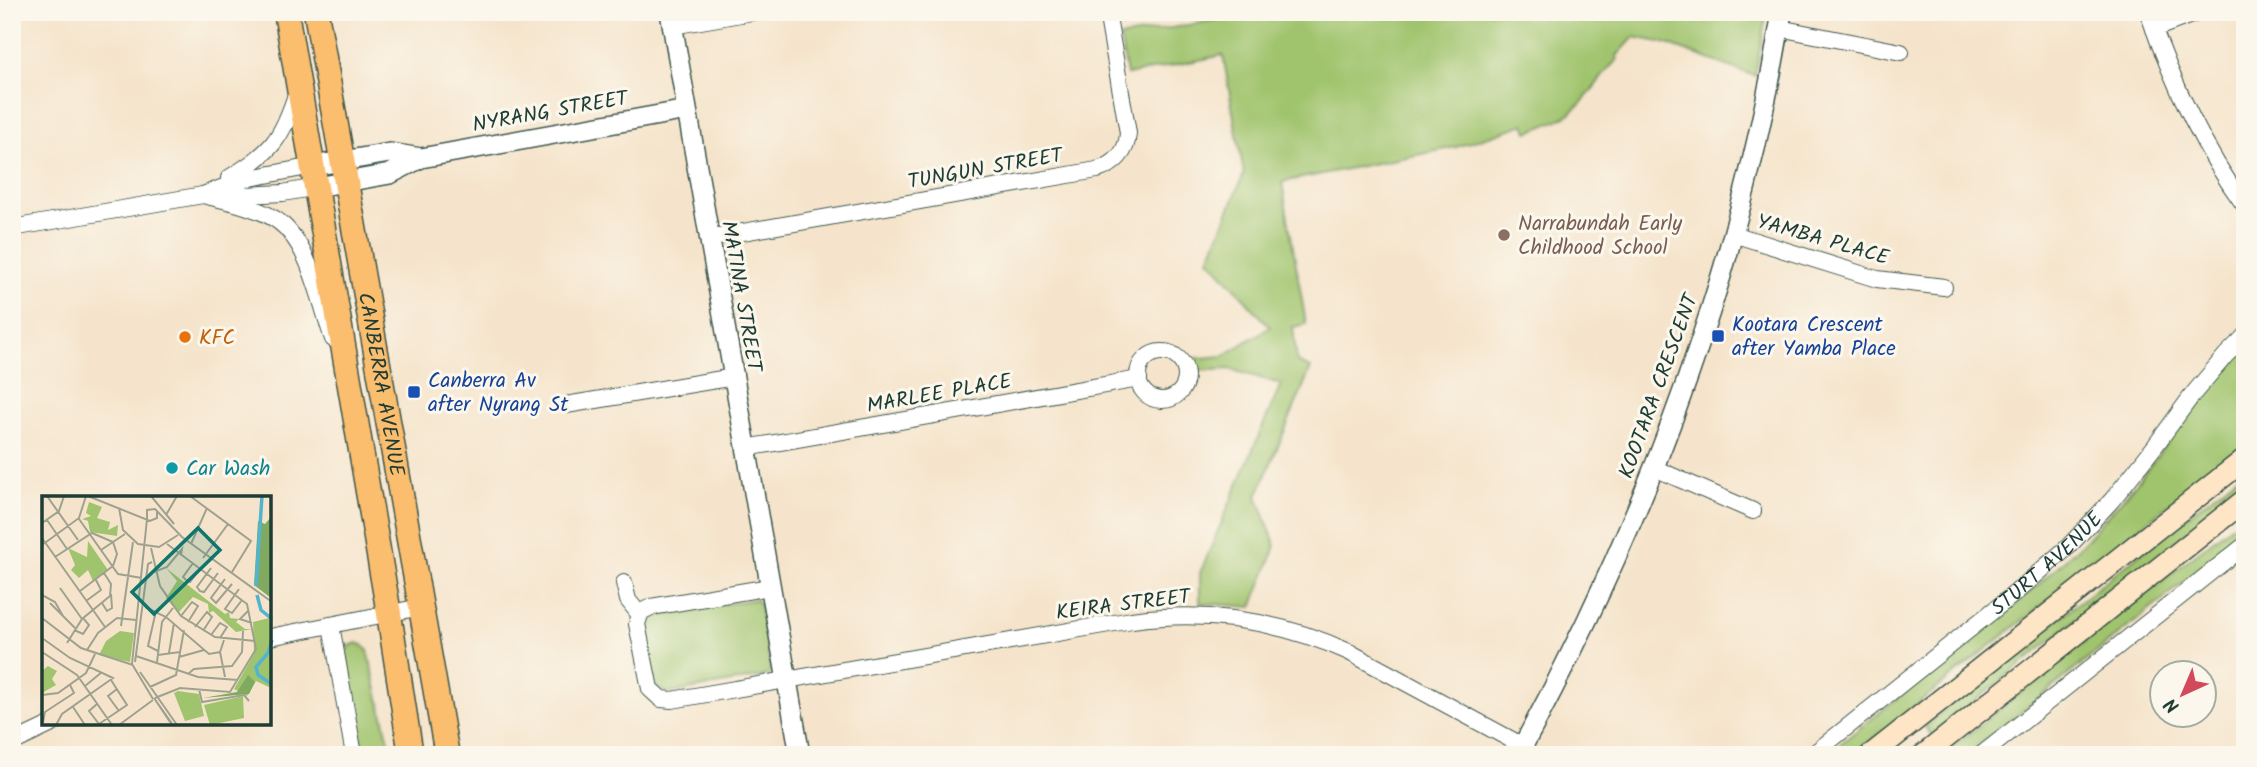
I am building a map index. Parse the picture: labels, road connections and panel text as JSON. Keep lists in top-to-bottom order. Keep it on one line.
{"streets":{"highway":["CANBERRA AVENUE"],"main road":["STURT AVENUE"],"street":["NYRANG STREET","TUNGUN STREET","YAMBA PLACE","MATINA STREET","KOOTARA CRESCENT","MARLEE PLACE","KEIRA STREET"]},"crossings":[["NYRANG STREET","MATINA STREET"],["NYRANG STREET","CANBERRA AVENUE"],["TUNGUN STREET","MATINA STREET"],["YAMBA PLACE","KOOTARA CRESCENT"],["MATINA STREET","MARLEE PLACE"],["MATINA STREET","KEIRA STREET"],["KOOTARA CRESCENT","KEIRA STREET"]],"places":{"other":["Narrabundah Early Childhood School","KFC","Car Wash"],"transit":["Kootara Crescent after Yamba Place","Canberra Av after Nyrang St"]},"north":"bottom left"}
